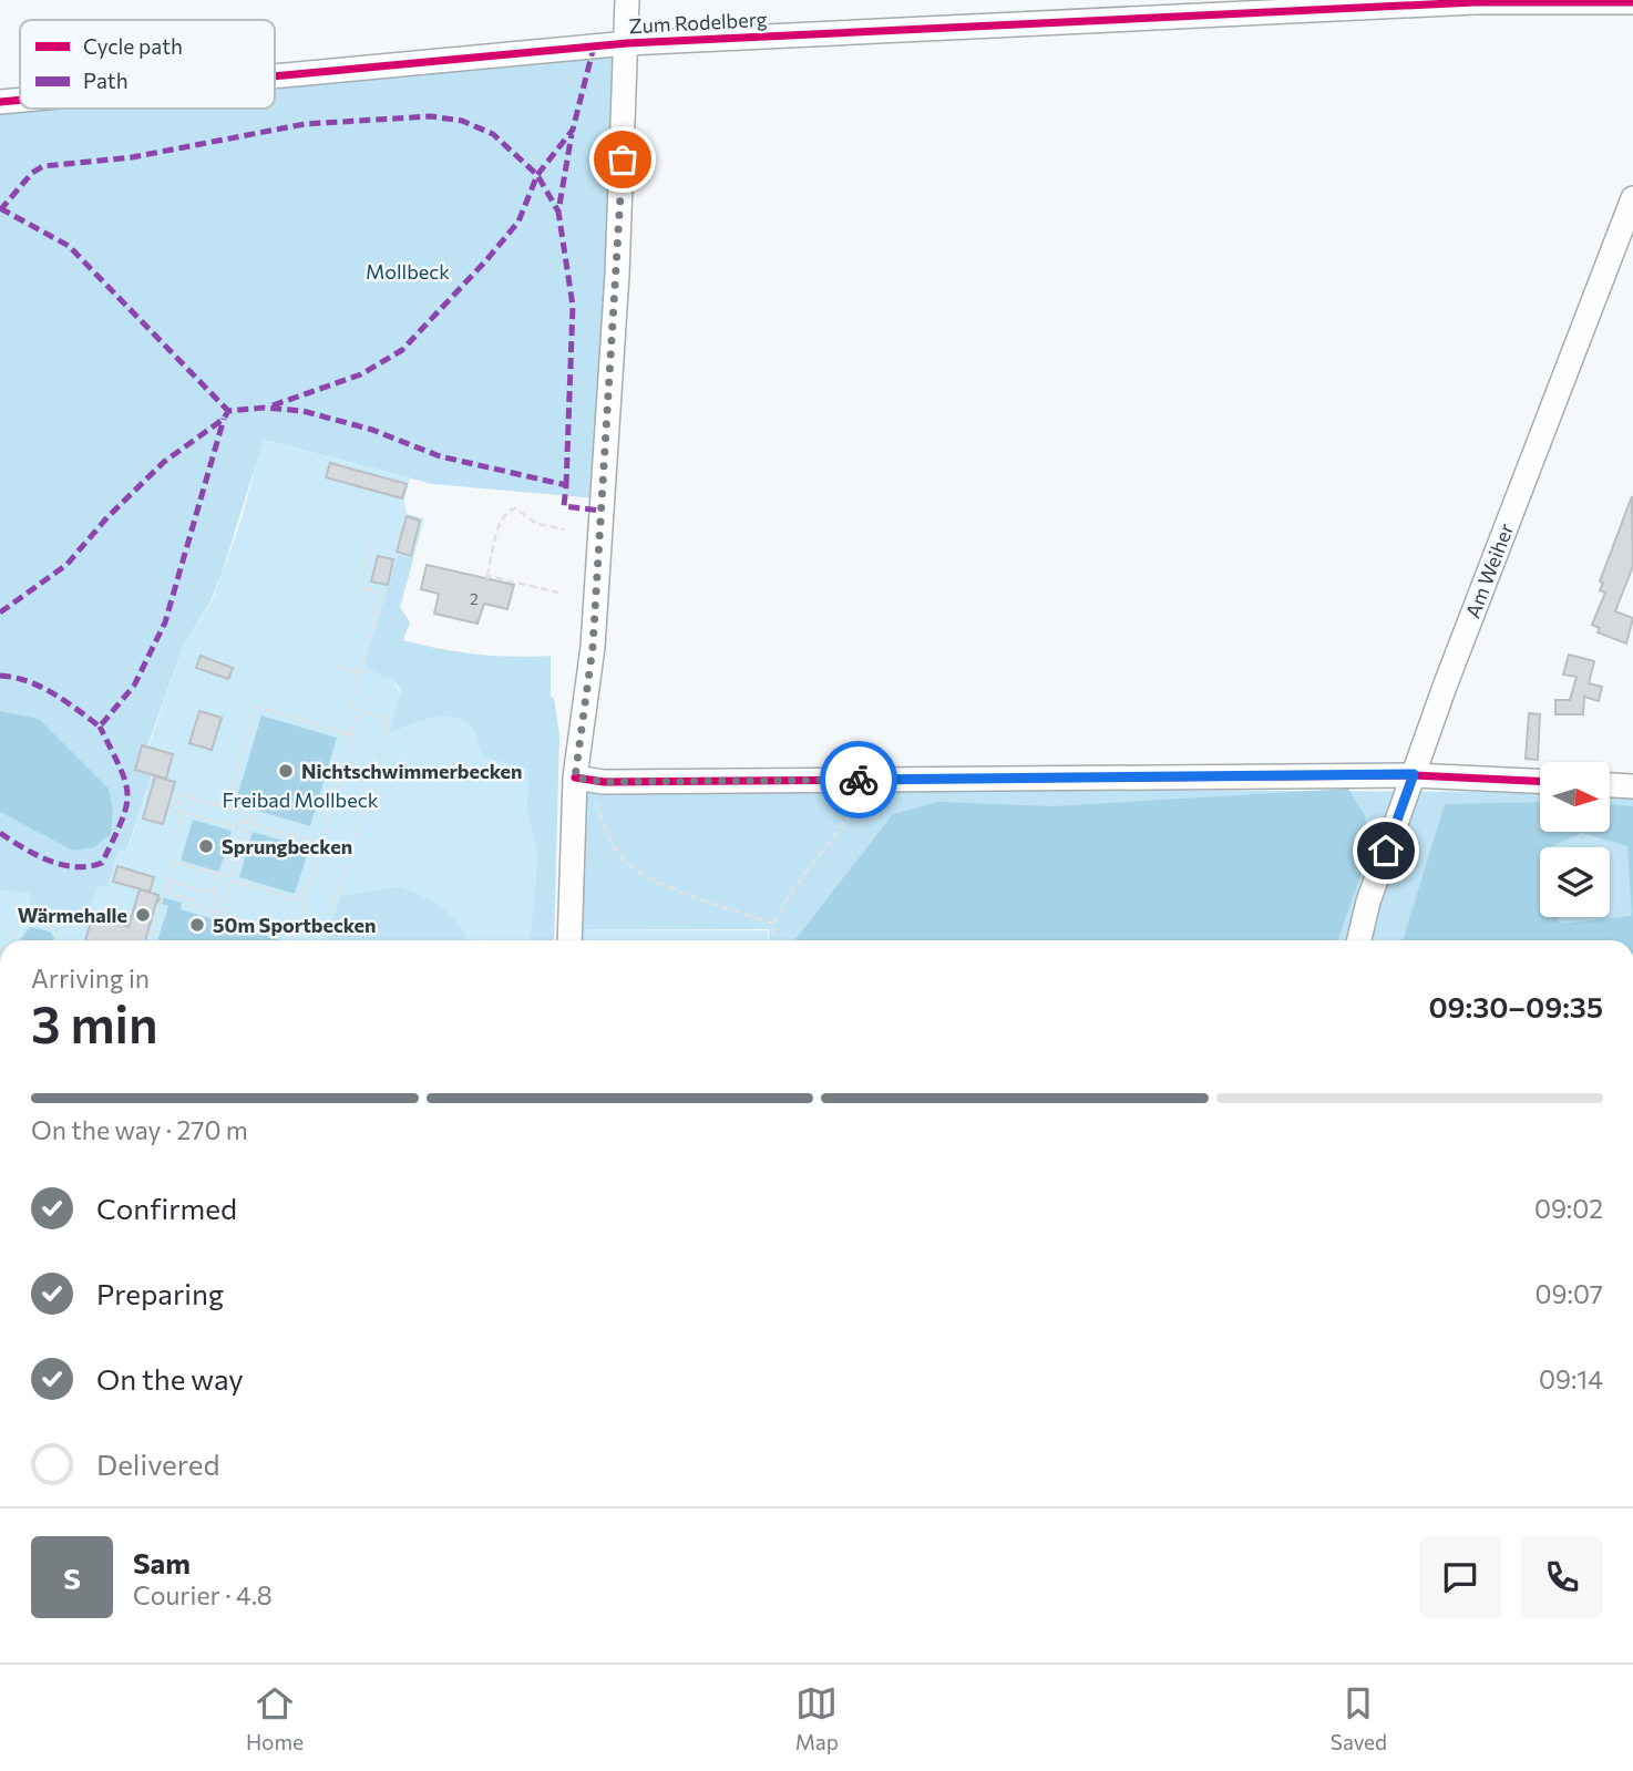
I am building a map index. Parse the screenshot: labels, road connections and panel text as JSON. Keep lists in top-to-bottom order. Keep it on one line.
{"streets":{"street":["Zum Rodelberg","Am Weiher"]},"parks":["Mollbeck","Freibad Mollbeck"],"places":["Nichtschwimmerbecken","Sprungbecken","Wärmehalle","50m Sportbecken"],"house_numbers":["2"],"legend":["Cycle path","Path"],"north":"right","page":{"heading":["3 min","Arriving in","09:30–09:35"],"panel":["Sam","Courier · 4.8"],"bar":"On the way · 270 m","list":[["Confirmed","09:02"],["Preparing","09:07"],["On the way","09:14"],"Delivered"],"round":"S","tabs":["Home","Map","Saved"]}}
